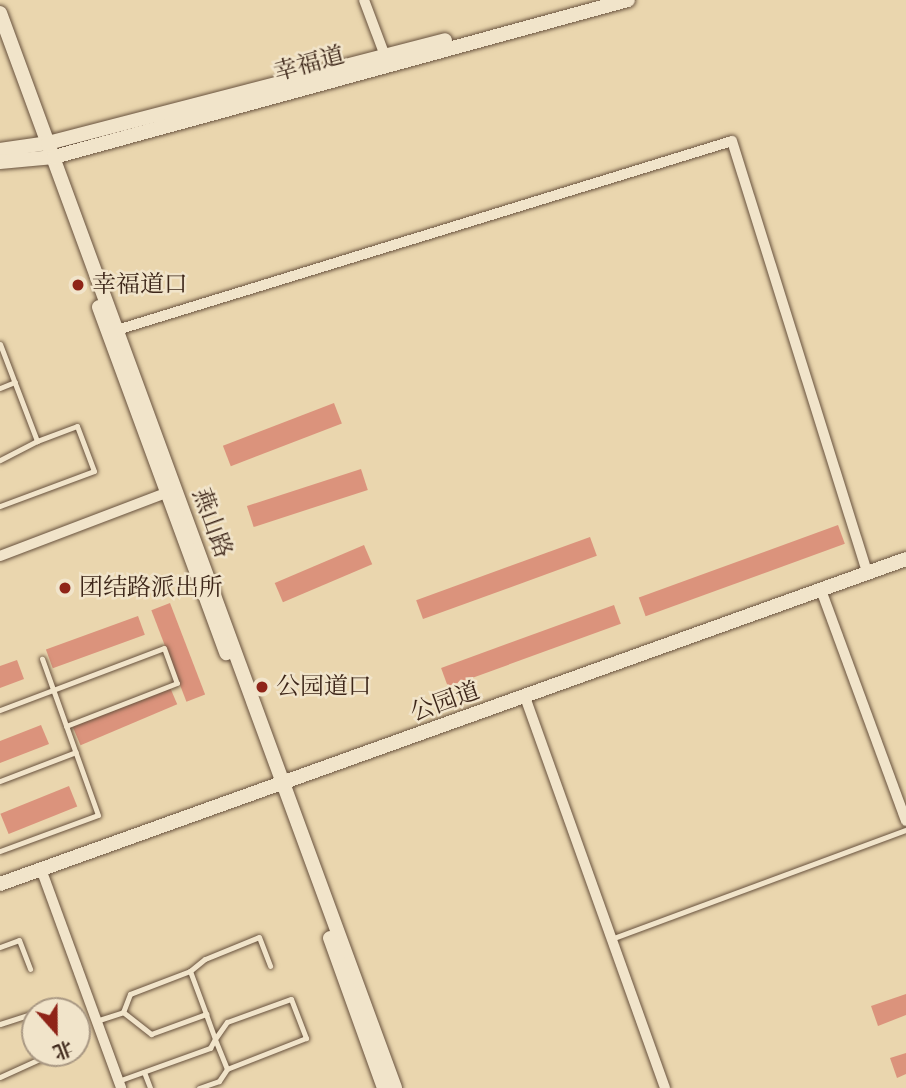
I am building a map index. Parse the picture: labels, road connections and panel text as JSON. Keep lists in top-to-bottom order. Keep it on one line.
{"streets":{"main road":["幸福道","燕山路","公园道"]},"crossings":[["幸福道","燕山路"],["燕山路","公园道"]],"places":["幸福道口","团结路派出所","公园道口"],"north":"bottom"}
